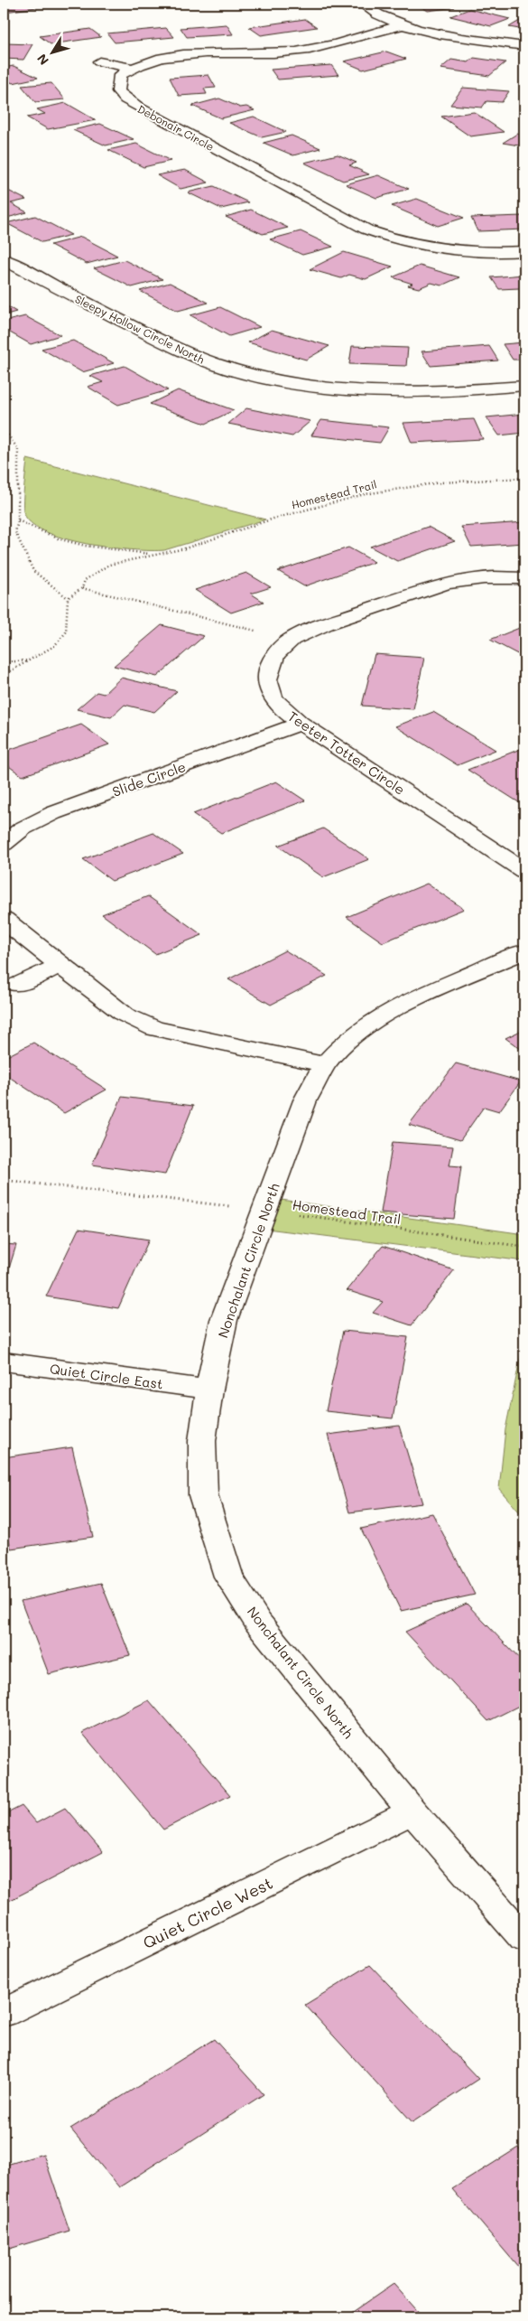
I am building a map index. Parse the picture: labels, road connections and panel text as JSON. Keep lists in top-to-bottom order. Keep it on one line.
{"streets":{"street":["Debonair Circle","Sleepy Hollow Circle North","Teeter Totter Circle","Slide Circle","Nonchalant Circle North","Quiet Circle East","Quiet Circle West"],"path":["Homestead Trail"]},"crossings":[["Homestead Trail","Nonchalant Circle North"],["Teeter Totter Circle","Slide Circle"],["Nonchalant Circle North","Quiet Circle East"],["Nonchalant Circle North","Quiet Circle West"]],"north":"bottom left"}
